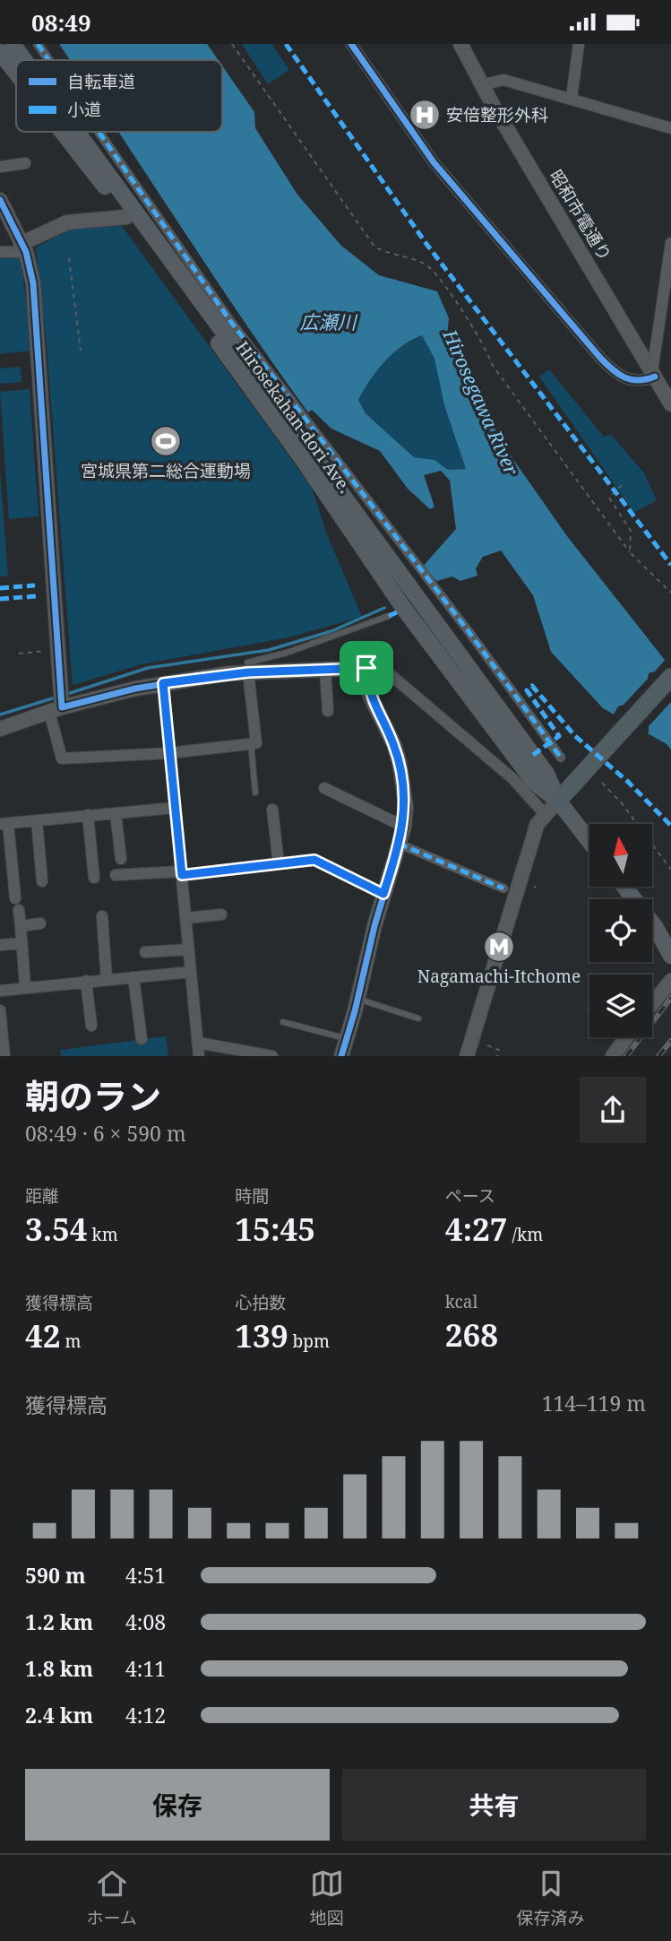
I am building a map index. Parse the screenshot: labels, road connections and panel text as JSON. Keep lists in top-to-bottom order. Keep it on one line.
{"streets":{"main road":["Hirosekahan-dori Ave."],"street":["昭和市電通り"]},"water":["広瀬川","Hirosegawa River"],"places":{"hospital":["安倍整形外科"],"sports":["宮城県第二総合運動場"],"metro station":["Nagamachi-Itchome"]},"legend":["自転車道","小道"],"north":"top","page":{"status":"08:49","heading":["朝のラン","08:49 · 6 × 590 m"],"stats":[["距離","3.54 km"],["時間","15:45"],["ペース","4:27 /km"],["獲得標高","42 m"],["心拍数","139 bpm"],["kcal","268"]],"chart":["獲得標高","114–119 m"],"list":[{"name":"590 m","note":"4:51"},{"name":"1.2 km","note":"4:08"},{"name":"1.8 km","note":"4:11"},{"name":"2.4 km","note":"4:12"}],"buttons":["保存","共有"],"tabs":["ホーム","地図","保存済み"]}}
